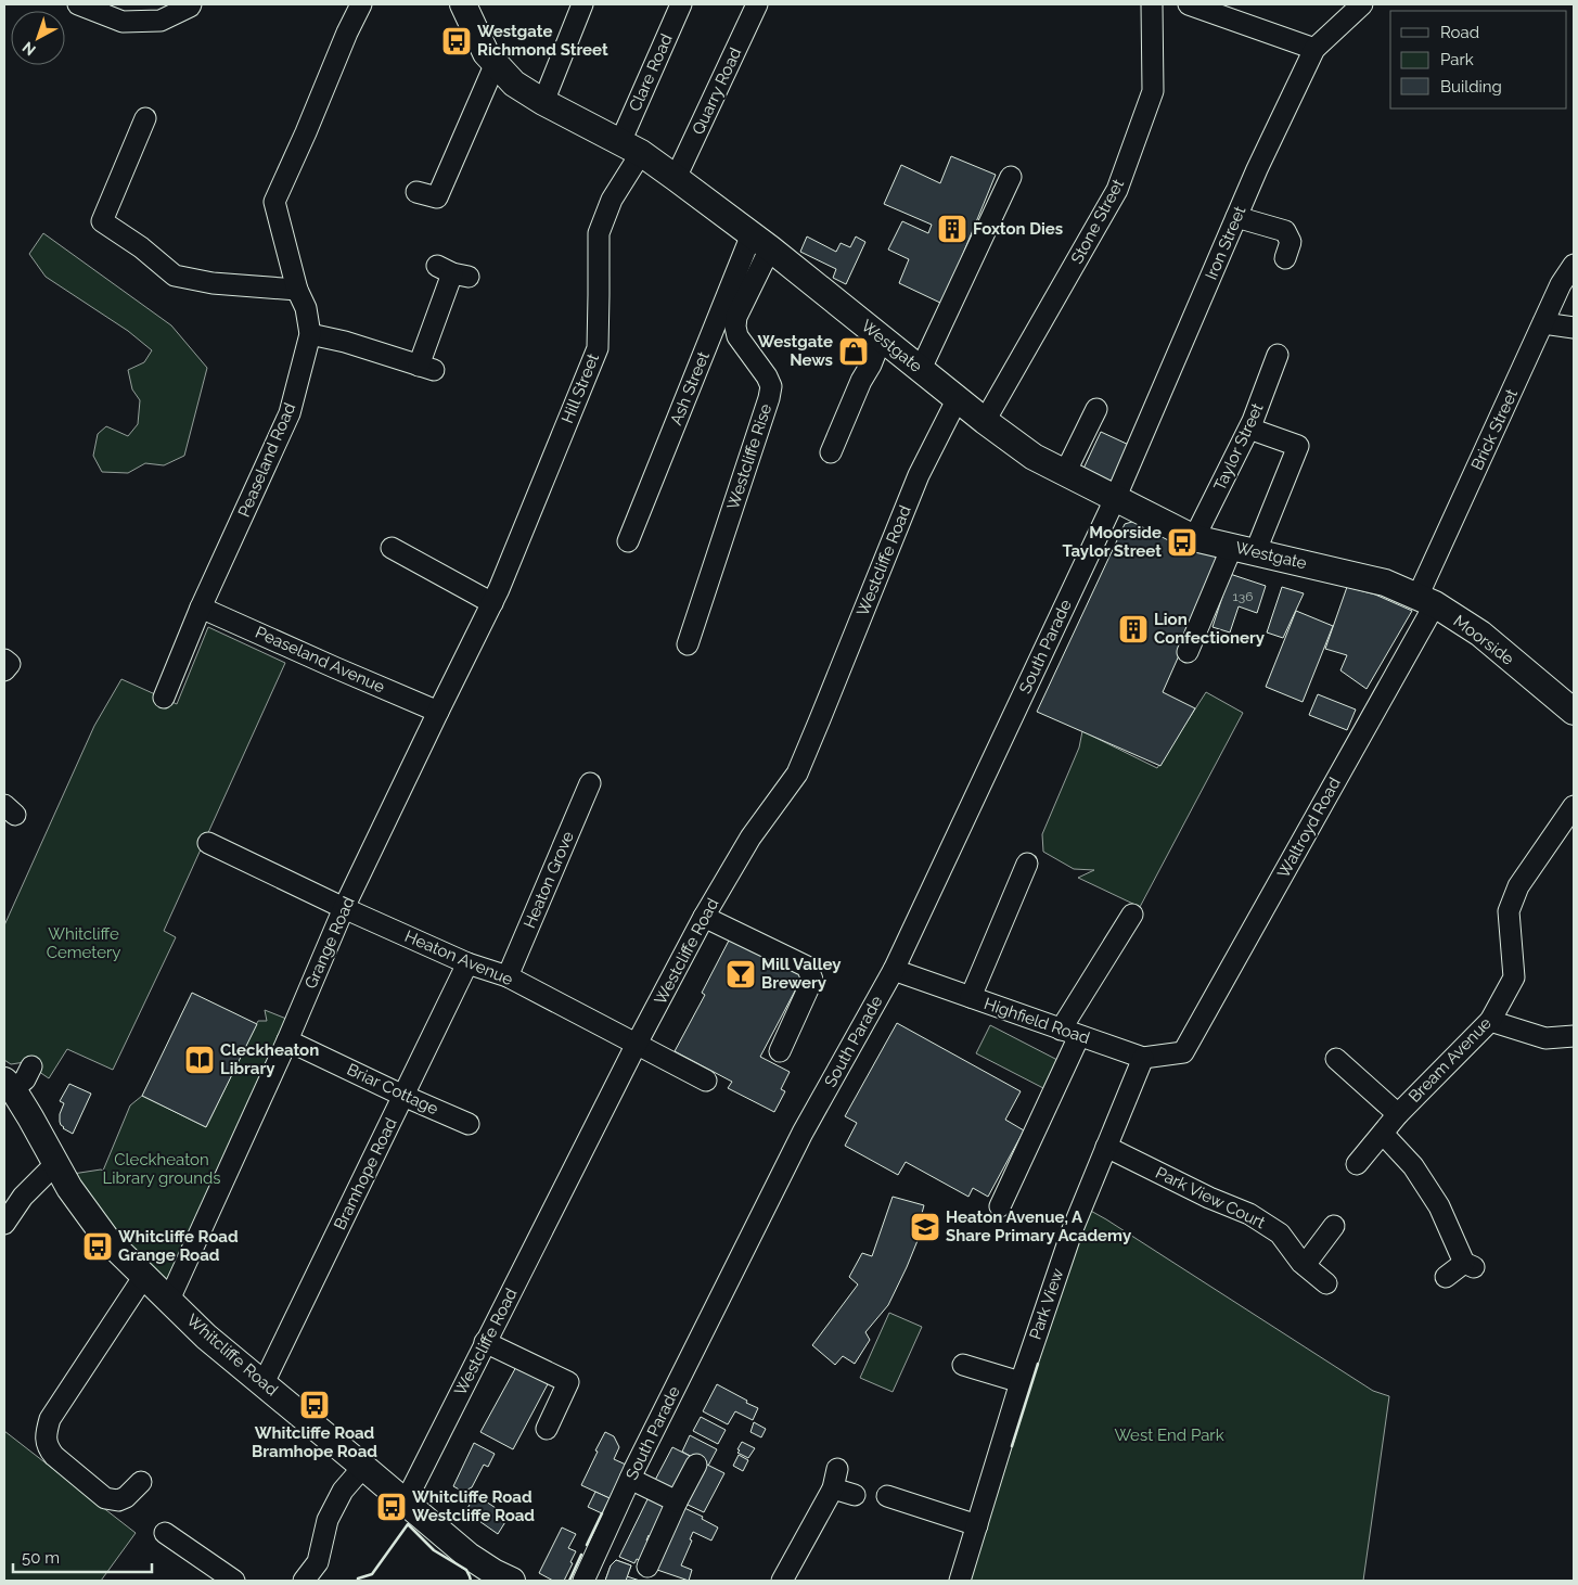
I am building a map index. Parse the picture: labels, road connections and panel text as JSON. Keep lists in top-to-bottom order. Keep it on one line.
{"streets":{"main road":["Westgate","Moorside","Whitcliffe Road"],"street":["Clare Road","Quarry Road","Stone Street","Iron Street","Hill Street","Ash Street","Brick Street","Taylor Street","Westcliffe Rise","Peaseland Road","Westcliffe Road","South Parade","Peaseland Avenue","Waltroyd Road","Heaton Grove","Grange Road","Heaton Avenue","Highfield Road","Bream Avenue","Briar Cottage","Bramhope Road","Park View Court","Park View"]},"crossings":[["Clare Road","Westgate"],["Clare Road","Hill Street"],["Quarry Road","Westgate"],["Stone Street","Westgate"],["Iron Street","Westgate"],["Iron Street","South Parade"],["Westgate","Hill Street"],["Westgate","Ash Street"],["Westgate","Taylor Street"],["Westgate","Westcliffe Rise"],["Westgate","Westcliffe Road"],["Westgate","Moorside"],["Westgate","South Parade"],["Hill Street","Grange Road"],["Ash Street","Westcliffe Rise"],["Brick Street","Moorside"],["Brick Street","Waltroyd Road"],["Peaseland Road","Peaseland Avenue"],["Westcliffe Road","Heaton Avenue"],["Westcliffe Road","Whitcliffe Road"],["Moorside","Waltroyd Road"],["South Parade","Highfield Road"],["Peaseland Avenue","Grange Road"],["Waltroyd Road","Highfield Road"],["Heaton Grove","Heaton Avenue"],["Grange Road","Heaton Avenue"],["Grange Road","Briar Cottage"],["Grange Road","Whitcliffe Road"],["Heaton Avenue","Bramhope Road"],["Highfield Road","Park View"],["Briar Cottage","Bramhope Road"],["Bramhope Road","Whitcliffe Road"],["Park View Court","Park View"]],"parks":["Whitcliffe Cemetery","Cleckheaton Library grounds","West End Park"],"places":{"bus stop":["Westgate Richmond Street","Moorside Taylor Street","Whitcliffe Road Grange Road","Whitcliffe Road Bramhope Road","Whitcliffe Road Westcliffe Road"],"building":["Foxton Dies","Lion Confectionery"],"shop":["Westgate News"],"bar":["Mill Valley Brewery"],"library":["Cleckheaton Library"],"school or university":["Heaton Avenue, A Share Primary Academy"]},"house_numbers":["136"],"legend":["Road","Park","Building"],"scale_bar":"50 m","north":"bottom left"}
